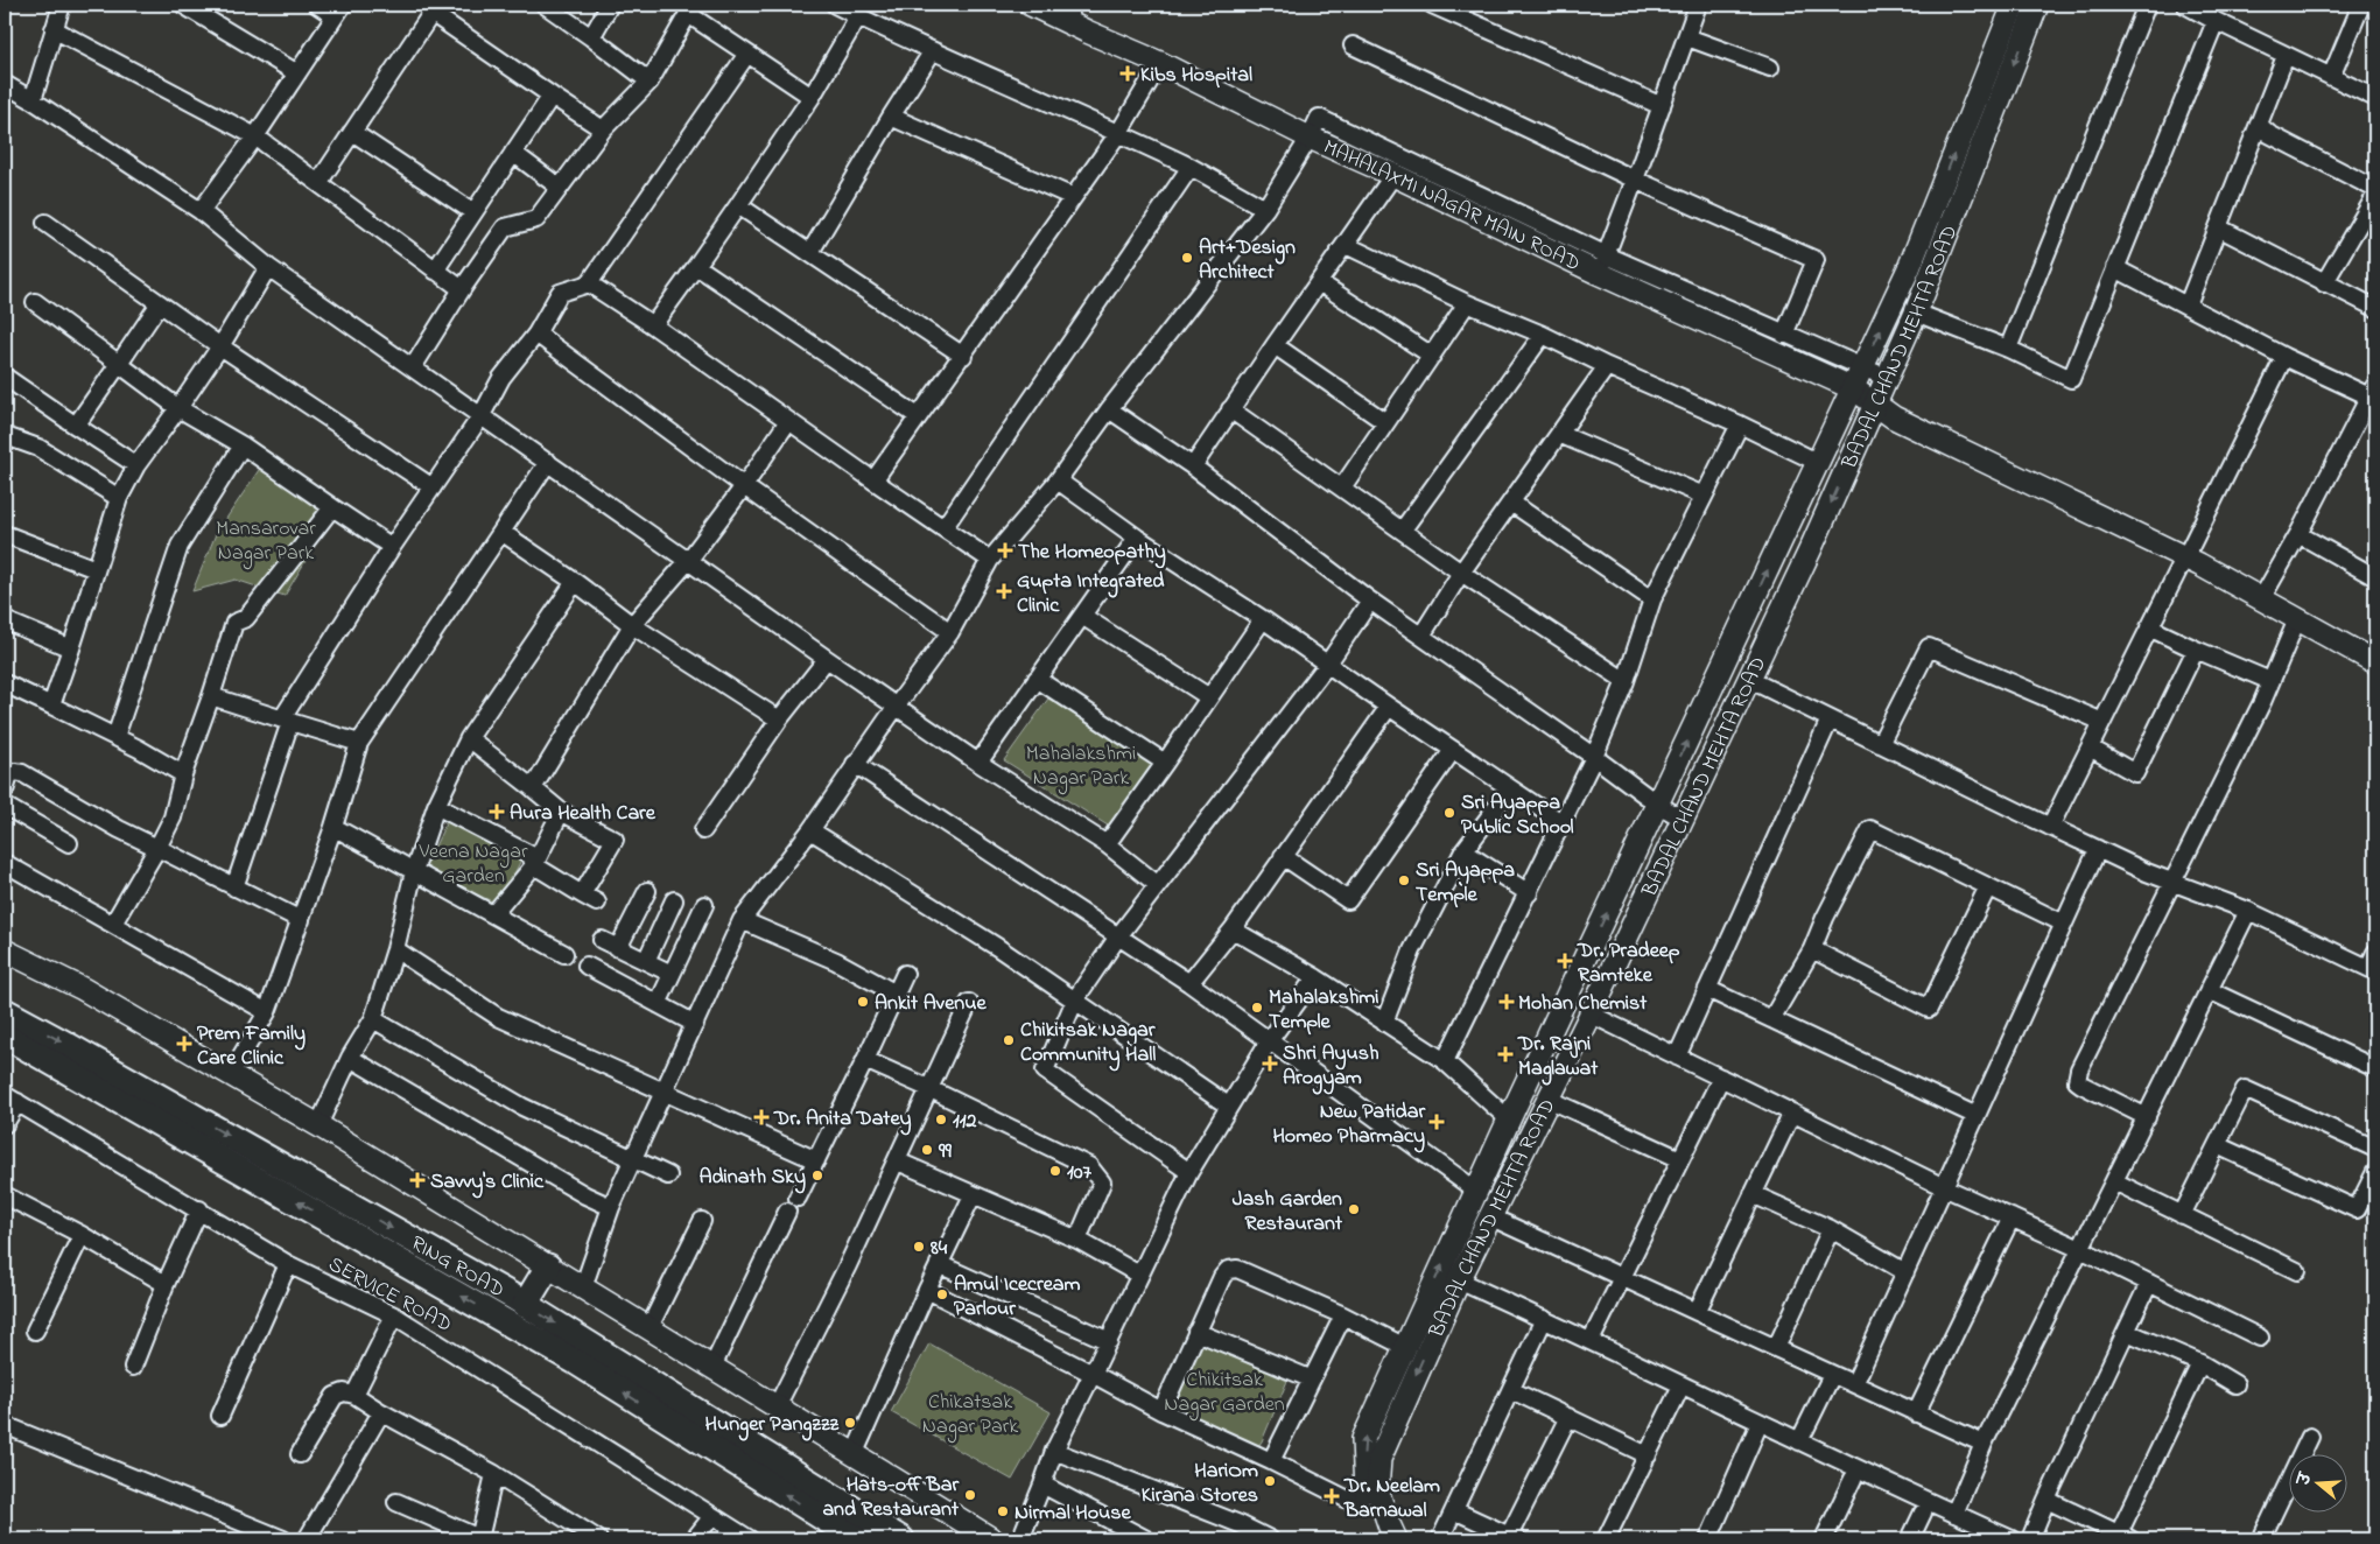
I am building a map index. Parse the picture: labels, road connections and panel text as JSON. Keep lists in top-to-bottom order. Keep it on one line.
{"streets":{"main road":["RING ROAD"],"street":["MAHALAXMI NAGAR MAIN ROAD","BADAL CHAND MEHTA ROAD","SERVICE ROAD"]},"crossings":[["MAHALAXMI NAGAR MAIN ROAD","BADAL CHAND MEHTA ROAD"]],"parks":["Mansarovar Nagar Park","Mahalakshmi Nagar Park","Veena Nagar Garden","Chikitsak Nagar Garden","Chikatsak Nagar Park"],"places":{"health":["Kibs Hospital","The Homeopathy","Gupta Integrated Clinic","Aura Health Care","Dr. Pradeep Ramteke","Mohan Chemist","Prem Family Care Clinic","Dr. Rajni Maglawat","Shri Ayush Arogyam","Dr. Anita Datey","New Patidar Homeo Pharmacy","Savvy's Clinic","Dr. Neelam Barnawal"],"other":["Art+Design Architect","Sri Ayappa Public School","Sri Ayappa Temple","Ankit Avenue","Mahalakshmi Temple","Chikitsak Nagar Community Hall","112","99","107","Adinath Sky","Jash Garden Restaurant","84","Amul Icecream Parlour","Hunger Pangzzz","HariOm Kirana Stores","Hats-off Bar and Restaurant","Nirmal House"]},"north":"left"}
